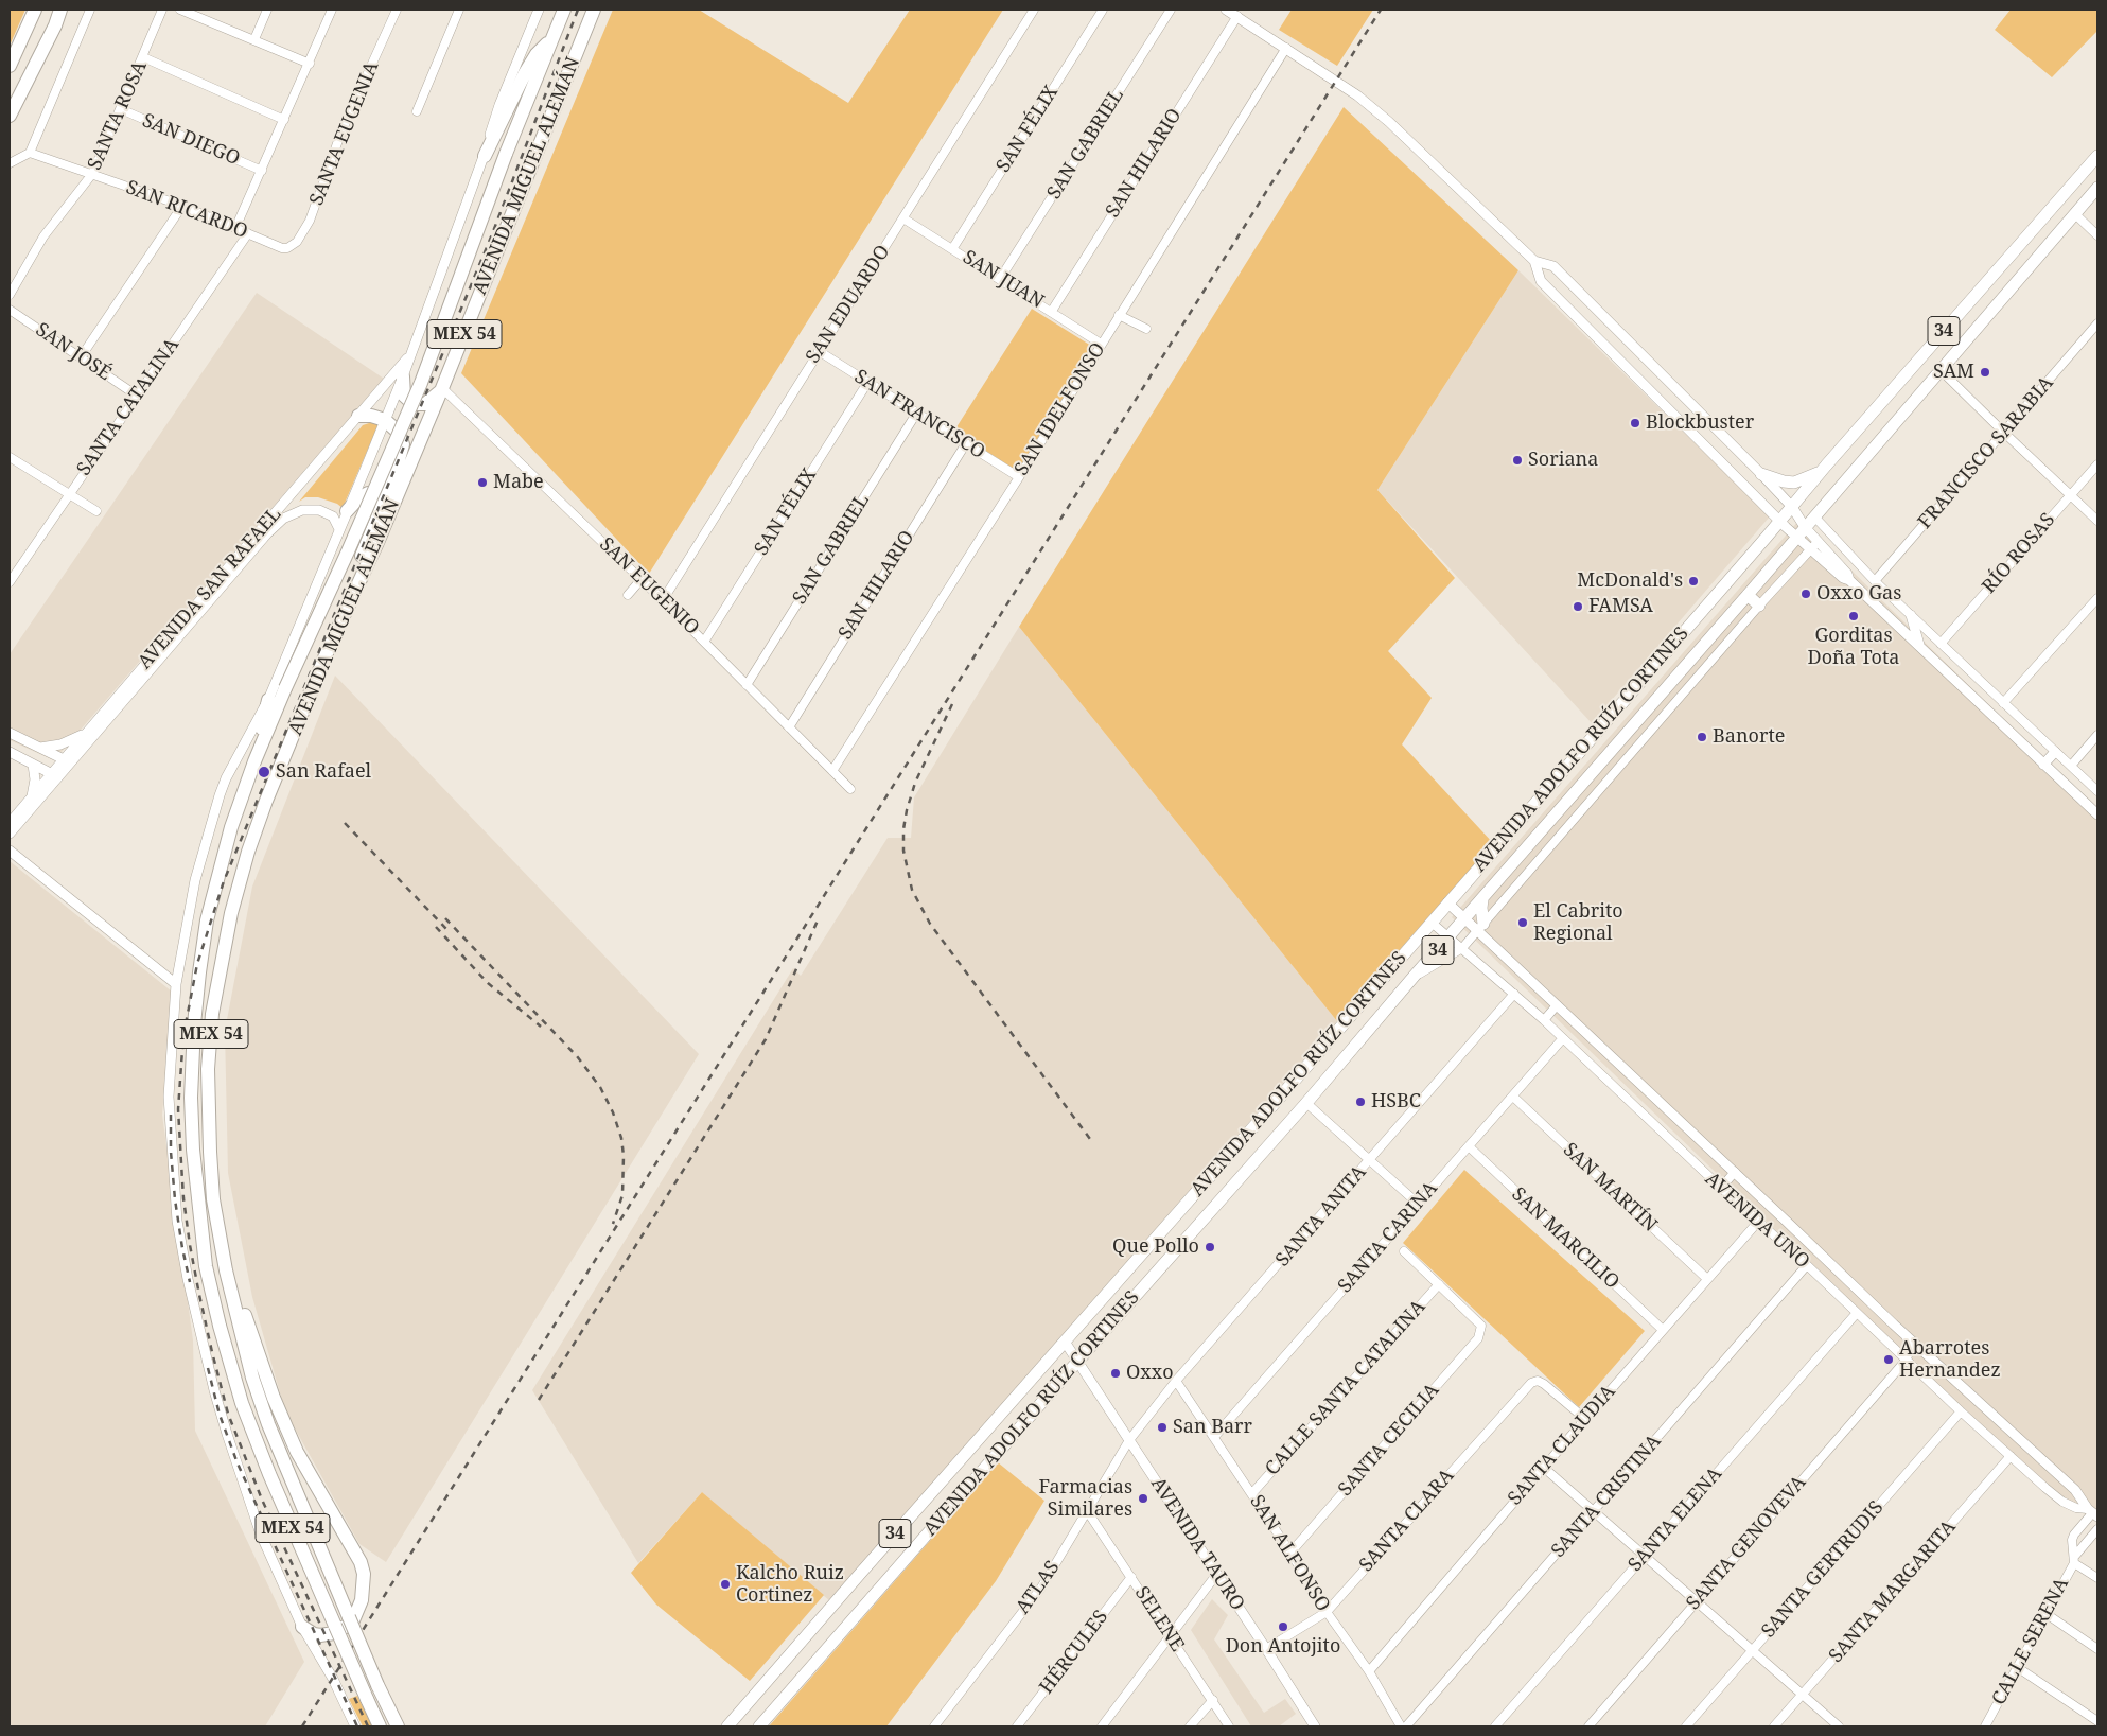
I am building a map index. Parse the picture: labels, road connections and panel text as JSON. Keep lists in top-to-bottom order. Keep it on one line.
{"streets":{"highway":["AVENIDA MIGUEL ALEMÁN","MEX 54"],"main road":["34","AVENIDA ADOLFO RUÍZ CORTINES"],"street":["SANTA ROSA","SAN FÉLIX","SANTA EUGENIA","SAN DIEGO","SAN GABRIEL","SAN HILARIO","SAN RICARDO","SAN JUAN","SAN EDUARDO","SAN JOSÉ","SANTA CATALINA","SAN IDELFONSO","SAN FRANCISCO","FRANCISCO SARABIA","RÍO ROSAS","SAN EUGENIO","AVENIDA SAN RAFAEL","SAN MARTÍN","SANTA ANITA","AVENIDA UNO","SANTA CARINA","SAN MARCILIO","CALLE SANTA CATALINA","SANTA CECILIA","SANTA CLAUDIA","SANTA CRISTINA","SANTA ELENA","SANTA CLARA","SANTA GENOVEVA","AVENIDA TAURO","SAN ALFONSO","SANTA GERTRUDIS","ATLAS","SANTA MARGARITA","SELENE","CALLE SERENA","HÉRCULES"]},"crossings":[["SANTA ROSA","SAN DIEGO"],["SANTA ROSA","SAN RICARDO"],["SAN FÉLIX","SAN JUAN"],["SAN FÉLIX","SAN FRANCISCO"],["SAN FÉLIX","SAN EUGENIO"],["SANTA EUGENIA","SAN RICARDO"],["SAN GABRIEL","SAN JUAN"],["SAN GABRIEL","SAN FRANCISCO"],["SAN GABRIEL","SAN EUGENIO"],["SAN HILARIO","SAN JUAN"],["SAN HILARIO","SAN FRANCISCO"],["SAN HILARIO","SAN EUGENIO"],["AVENIDA MIGUEL ALEMÁN","SAN EUGENIO"],["AVENIDA MIGUEL ALEMÁN","AVENIDA SAN RAFAEL"],["SAN RICARDO","SANTA CATALINA"],["SAN JUAN","SAN EDUARDO"],["SAN JUAN","SAN IDELFONSO"],["SAN EDUARDO","SAN FRANCISCO"],["SAN EDUARDO","SAN EUGENIO"],["SAN JOSÉ","SANTA CATALINA"],["SAN IDELFONSO","SAN FRANCISCO"],["SAN IDELFONSO","SAN EUGENIO"],["AVENIDA ADOLFO RUÍZ CORTINES","AVENIDA UNO"],["AVENIDA ADOLFO RUÍZ CORTINES","AVENIDA TAURO"],["SAN MARTÍN","SANTA CARINA"],["SAN MARTÍN","SANTA CLAUDIA"],["SANTA ANITA","AVENIDA UNO"],["SANTA ANITA","AVENIDA TAURO"],["SANTA ANITA","SAN ALFONSO"],["SANTA ANITA","ATLAS"],["AVENIDA UNO","SANTA CARINA"],["AVENIDA UNO","SANTA CLAUDIA"],["AVENIDA UNO","SANTA CRISTINA"],["AVENIDA UNO","SANTA ELENA"],["AVENIDA UNO","SANTA GENOVEVA"],["AVENIDA UNO","SANTA GERTRUDIS"],["AVENIDA UNO","SANTA MARGARITA"],["AVENIDA UNO","CALLE SERENA"],["SANTA CARINA","SAN MARCILIO"],["SANTA CARINA","SAN ALFONSO"],["SAN MARCILIO","SANTA CLAUDIA"],["CALLE SANTA CATALINA","SANTA CECILIA"],["CALLE SANTA CATALINA","SAN ALFONSO"],["SANTA CECILIA","SAN ALFONSO"],["SANTA CLAUDIA","SANTA CLARA"],["SANTA CLAUDIA","SAN ALFONSO"],["SANTA CLARA","AVENIDA TAURO"],["SANTA CLARA","SAN ALFONSO"],["AVENIDA TAURO","ATLAS"],["ATLAS","SELENE"],["SELENE","HÉRCULES"]],"places":["SAM","Blockbuster","Soriana","Mabe","McDonald's","Oxxo Gas","FAMSA","Gorditas Doña Tota","Banorte","San Rafael","El Cabrito Regional","HSBC","Que Pollo","Abarrotes Hernandez","Oxxo","San Barr","Farmacias Similares","Kalcho Ruiz Cortinez","Don Antojito"]}
